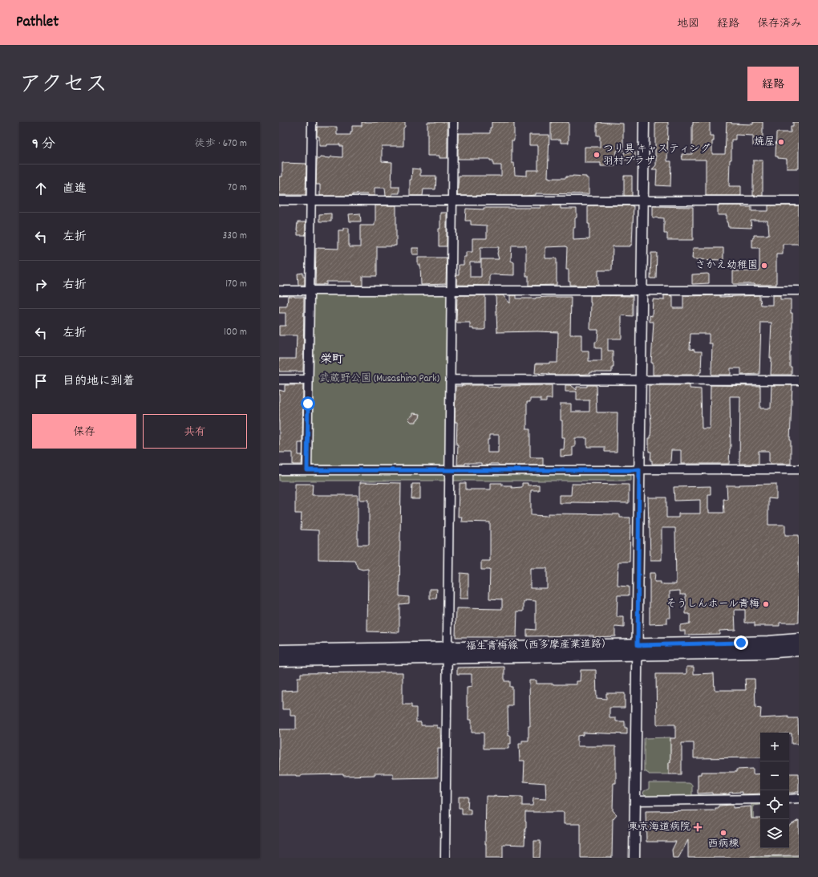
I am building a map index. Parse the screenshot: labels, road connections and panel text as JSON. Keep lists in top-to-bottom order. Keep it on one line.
{"streets":{"main road":["福生青梅線（西多摩産業道路）"]},"districts":["栄町"],"parks":["武蔵野公園 (Musashino Park)"],"places":{"other":["焼屋","つり具 キャスティング 羽村プラザ","さかえ幼稚園","そうしんホール青梅","西病棟"],"health":["東京海道病院"]},"page":{"header":"Pathlet","nav":["地図","経路","保存済み"],"title":"アクセス","buttons":["経路",["保存","共有"]],"heading":["9 分","徒歩 · 670 m"],"list":[["直進","70 m"],["左折","330 m"],["右折","170 m"],["左折","100 m"],"目的地に到着"],"map_buttons":["+","−"]}}
